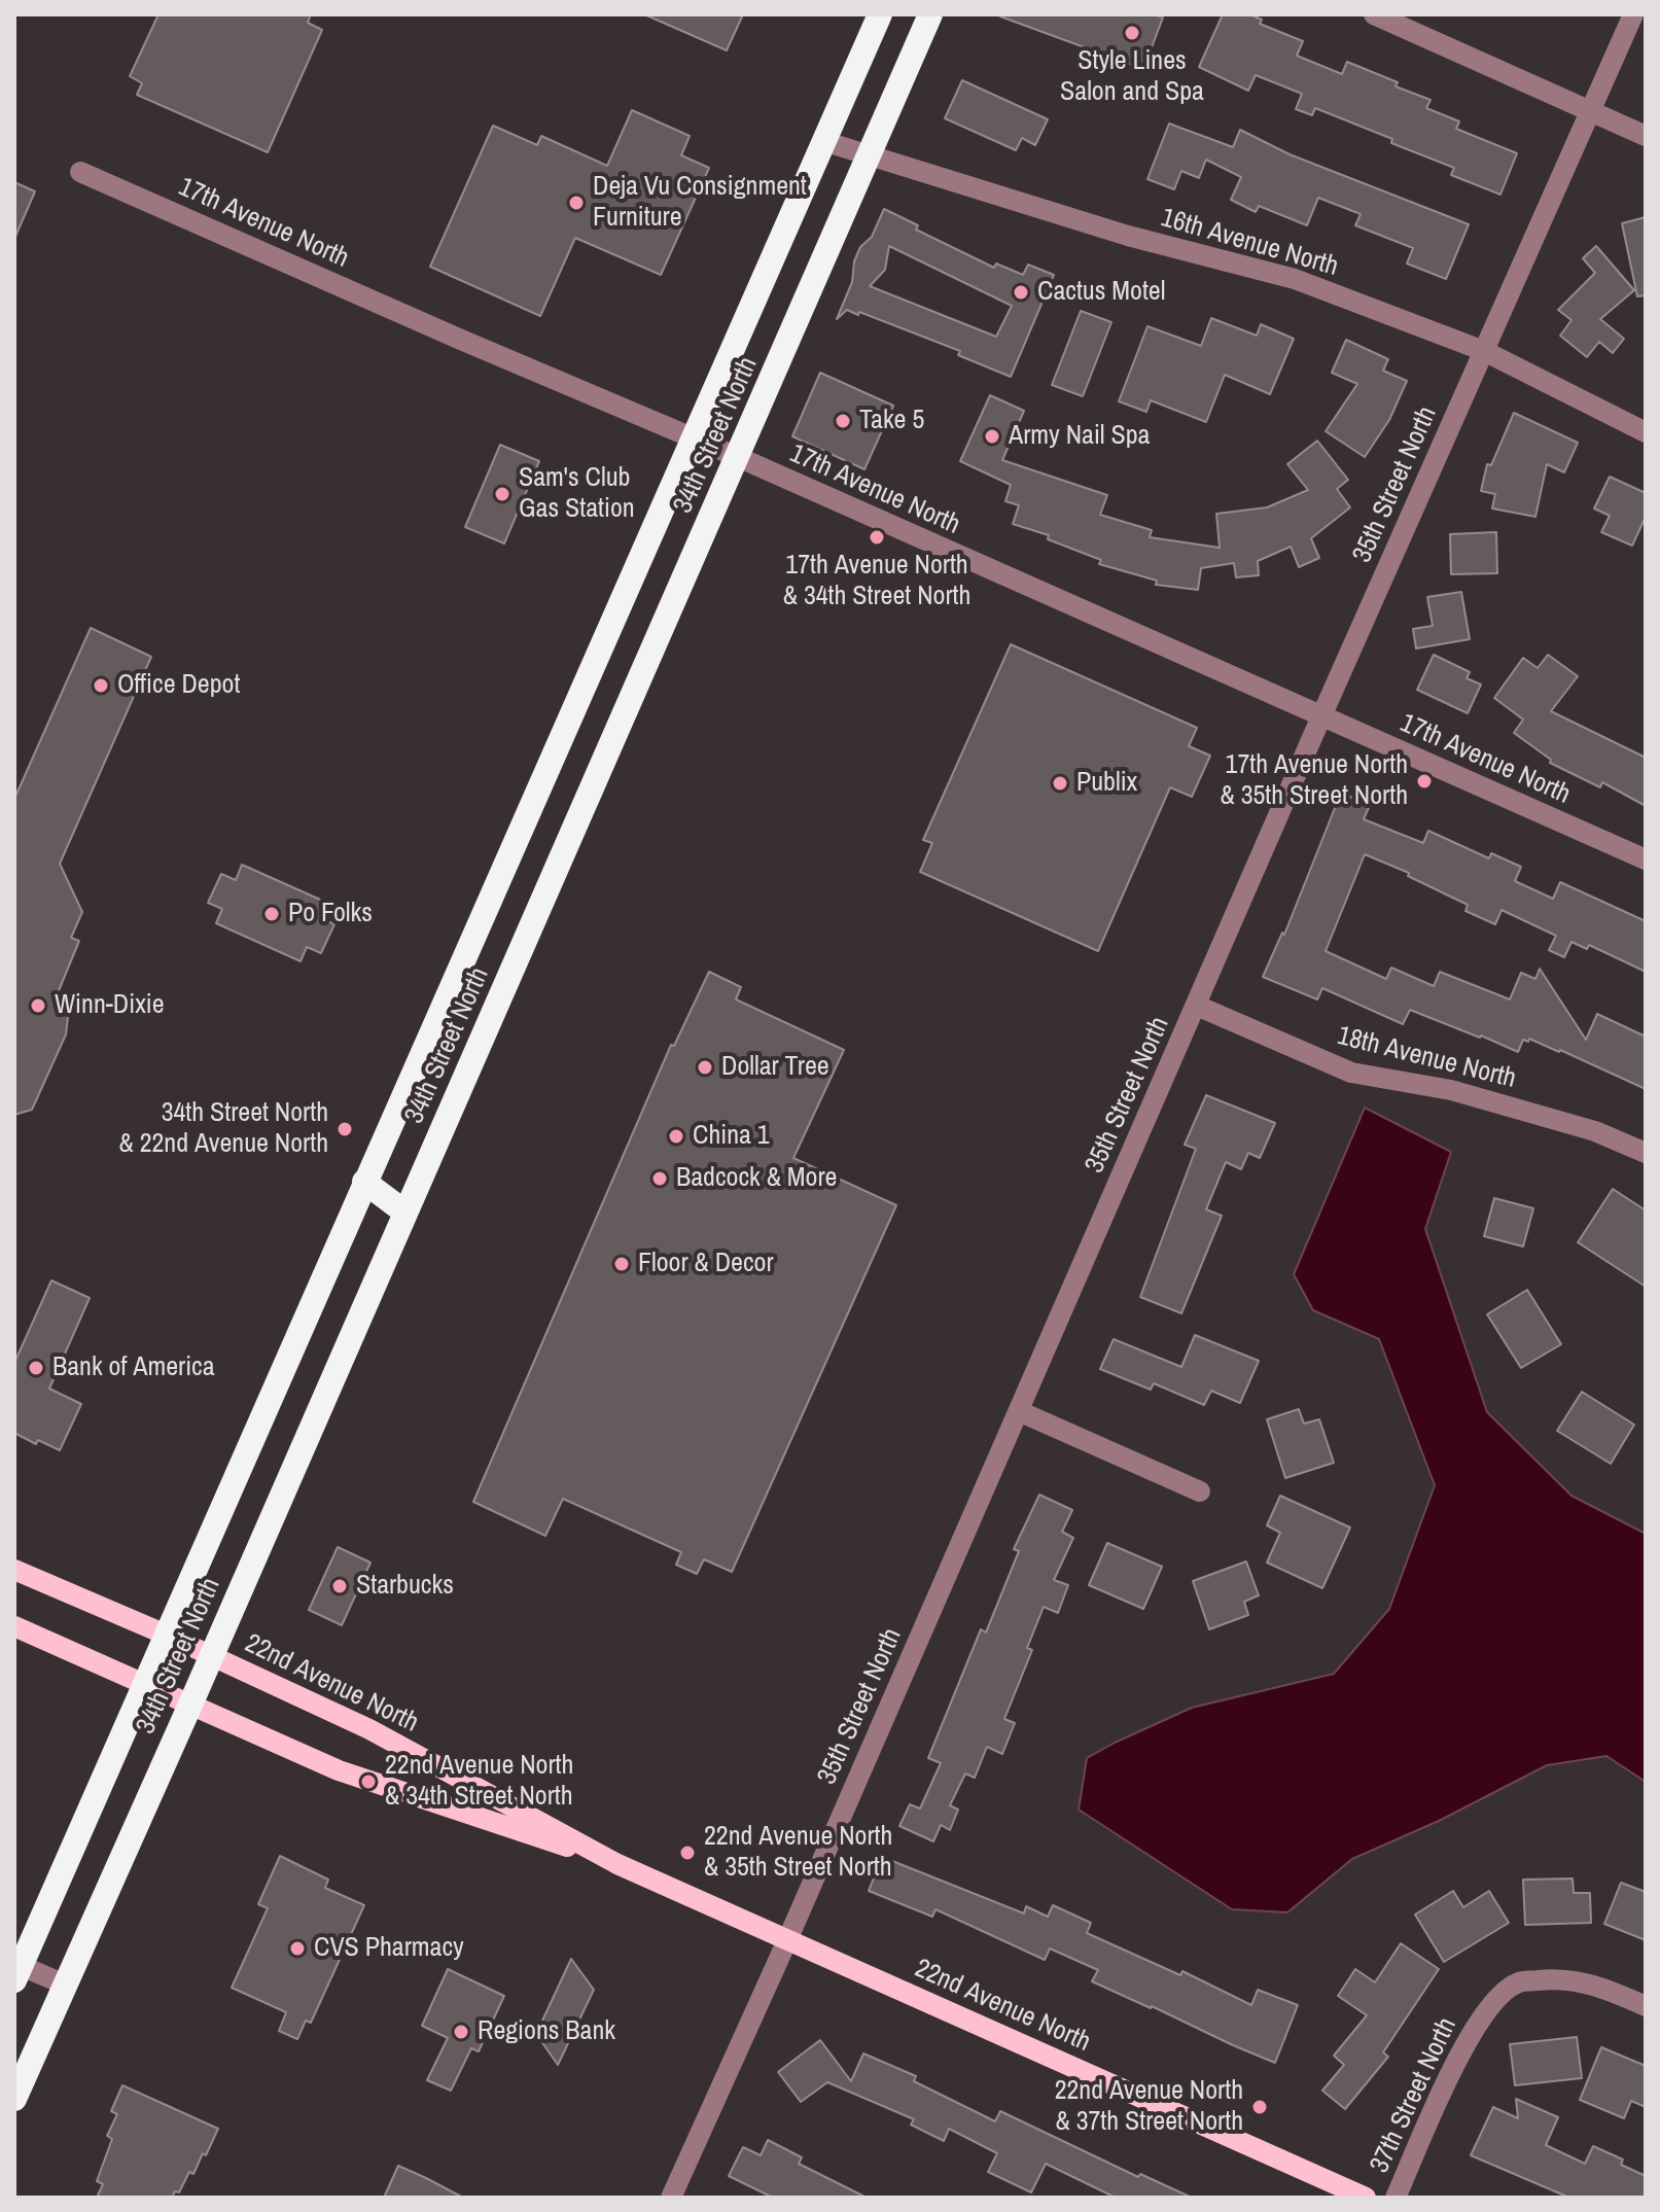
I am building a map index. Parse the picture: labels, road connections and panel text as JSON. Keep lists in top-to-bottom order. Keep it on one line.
{"streets":{"highway":["34th Street North"],"main road":["22nd Avenue North"],"street":["17th Avenue North","16th Avenue North","35th Street North","18th Avenue North","37th Street North"]},"crossings":[["17th Avenue North","34th Street North"],["17th Avenue North","35th Street North"],["16th Avenue North","34th Street North"],["16th Avenue North","35th Street North"],["34th Street North","22nd Avenue North"],["35th Street North","18th Avenue North"],["35th Street North","22nd Avenue North"]],"places":["Style Lines Salon and Spa","Deja Vu Consignment Furniture","Cactus Motel","Take 5","Army Nail Spa","Sam's Club Gas Station","17th Avenue North & 34th Street North","Office Depot","17th Avenue North & 35th Street North","Publix","Po Folks","Winn-Dixie","Dollar Tree","34th Street North & 22nd Avenue North","China 1","Badcock & More","Floor & Decor","Bank of America","Starbucks","22nd Avenue North & 34th Street North","22nd Avenue North & 35th Street North","CVS Pharmacy","Regions Bank","22nd Avenue North & 37th Street North"]}
